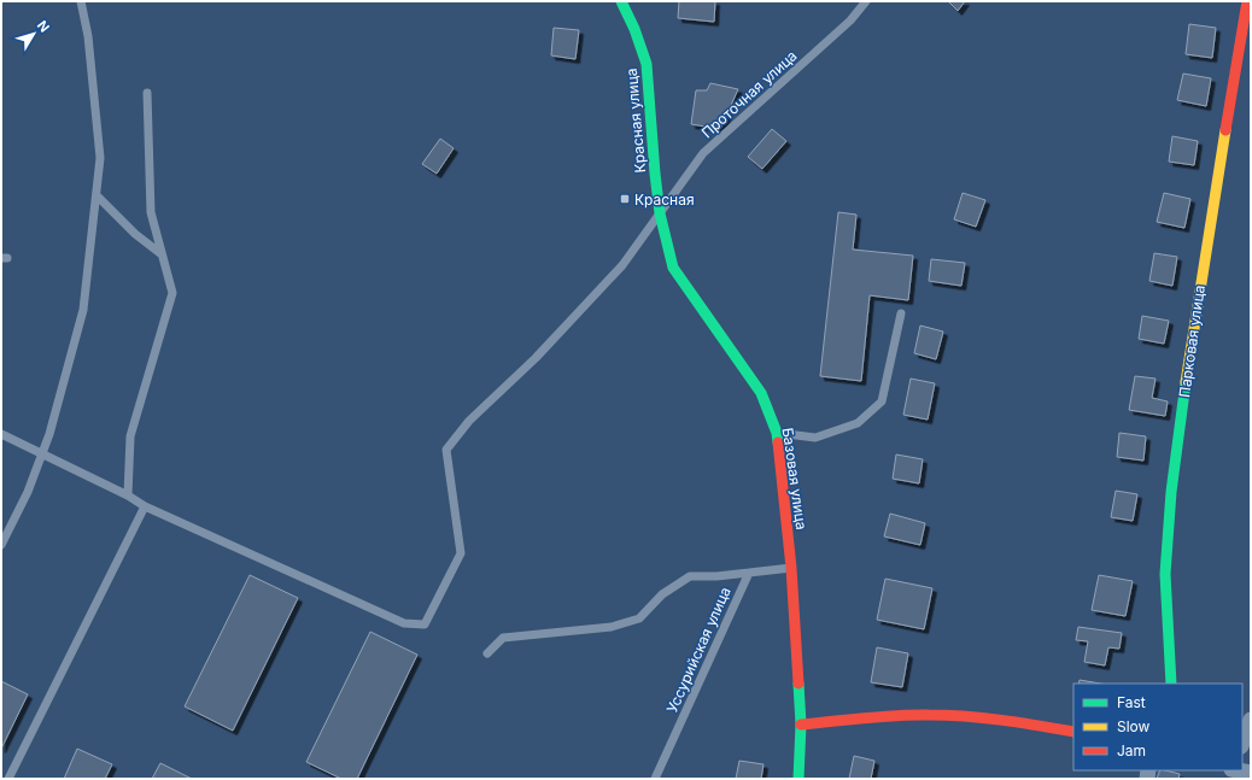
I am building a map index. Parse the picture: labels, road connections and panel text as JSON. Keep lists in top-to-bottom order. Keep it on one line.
{"streets":{"street":["Красная улица","Парковая улица","Базовая улица"],"lane":["Проточная улица","Уссурийская улица"]},"crossings":[["Проточная улица","Красная улица"],["Проточная улица","Базовая улица"],["Красная улица","Базовая улица"]],"places":{"transit":["Красная"]},"legend":["Fast","Slow","Jam"],"north":"top right"}
